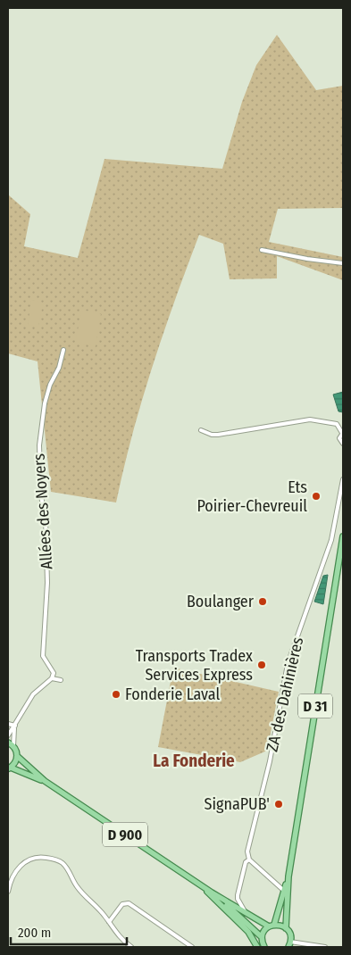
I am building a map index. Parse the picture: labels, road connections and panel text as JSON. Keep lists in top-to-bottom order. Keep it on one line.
{"streets":{"main road":["D 31","D 900"],"street":["Allées des Noyers","ZA des Dahinières"]},"crossings":[["ZA des Dahinières","D 900"],["D 31","D 900"]],"districts":["La Fonderie"],"places":["Ets Poirier-Chevreuil","Boulanger","Transports Tradex Services Express","Fonderie Laval","SignaPUB'"],"scale_bar":"200 m"}
